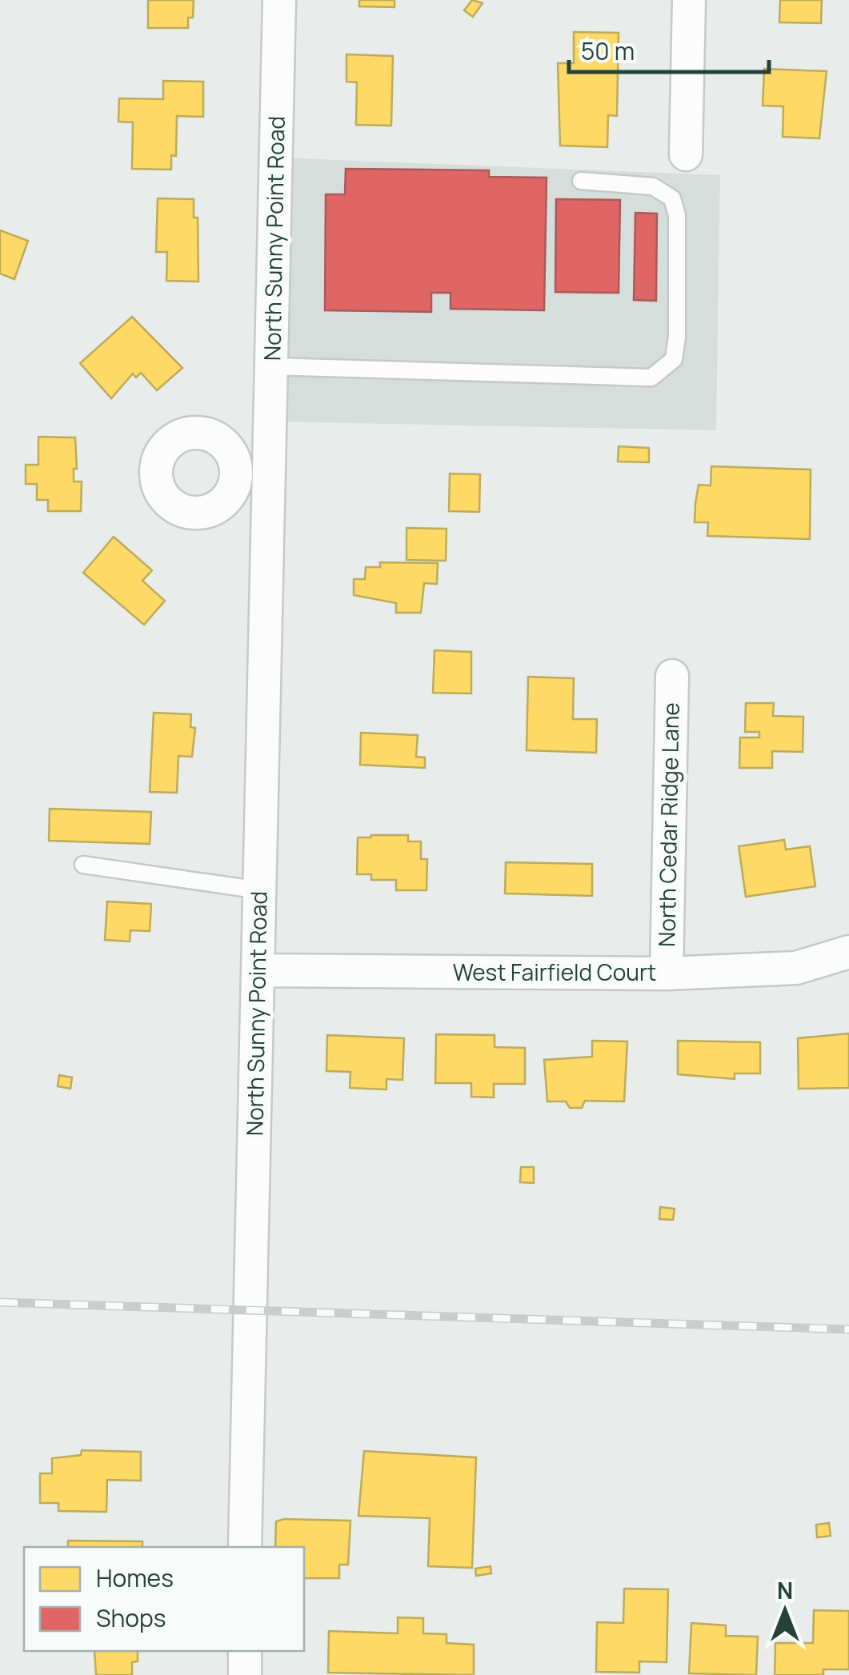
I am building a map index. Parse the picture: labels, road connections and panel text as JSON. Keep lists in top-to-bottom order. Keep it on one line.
{"streets":{"street":["North Sunny Point Road","North Cedar Ridge Lane","West Fairfield Court"]},"crossings":[["North Sunny Point Road","West Fairfield Court"],["North Cedar Ridge Lane","West Fairfield Court"]],"legend":["Homes","Shops"],"scale_bar":"50 m","north":"top"}
